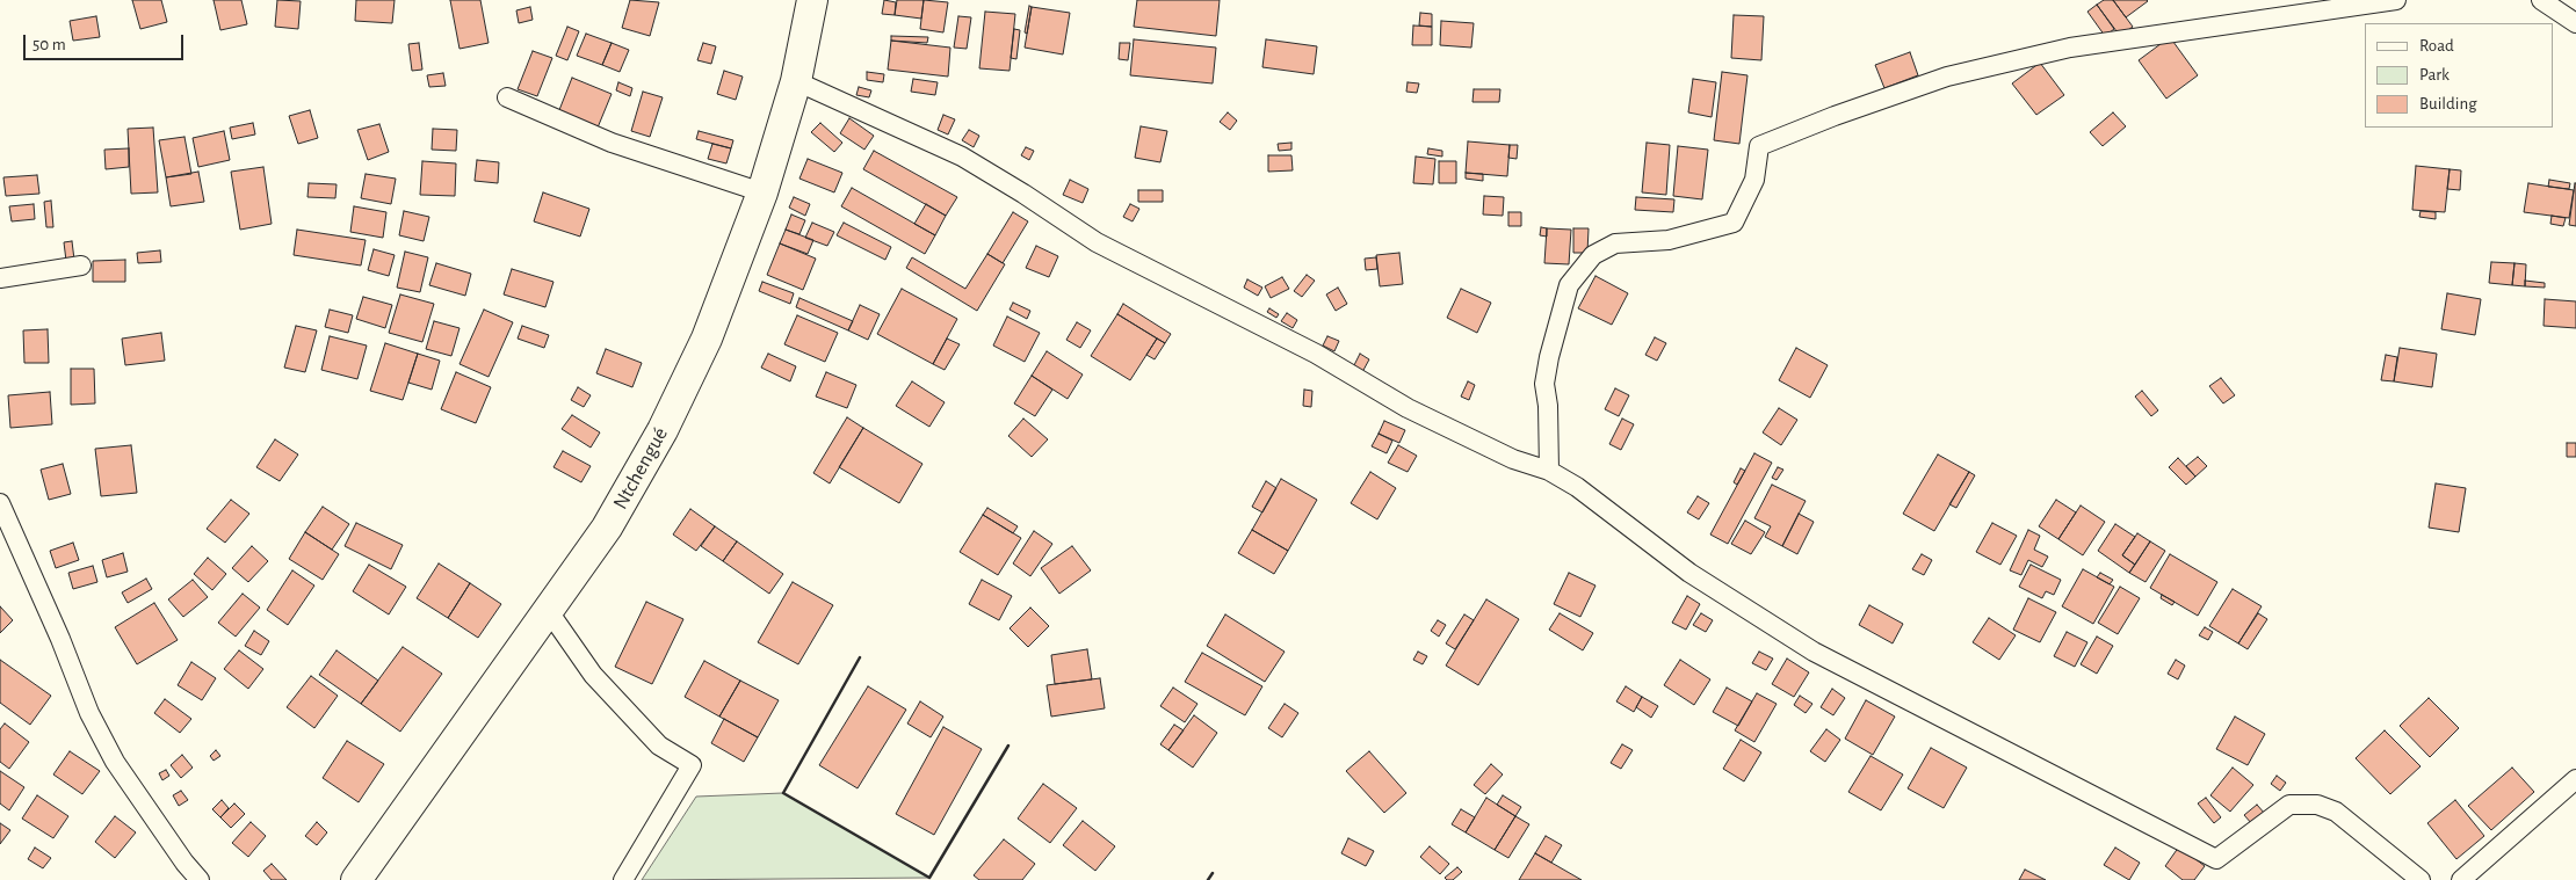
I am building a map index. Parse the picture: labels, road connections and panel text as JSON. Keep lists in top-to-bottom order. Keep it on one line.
{"streets":{"main road":["Ntchengué"]},"legend":["Road","Park","Building"],"scale_bar":"50 m"}
